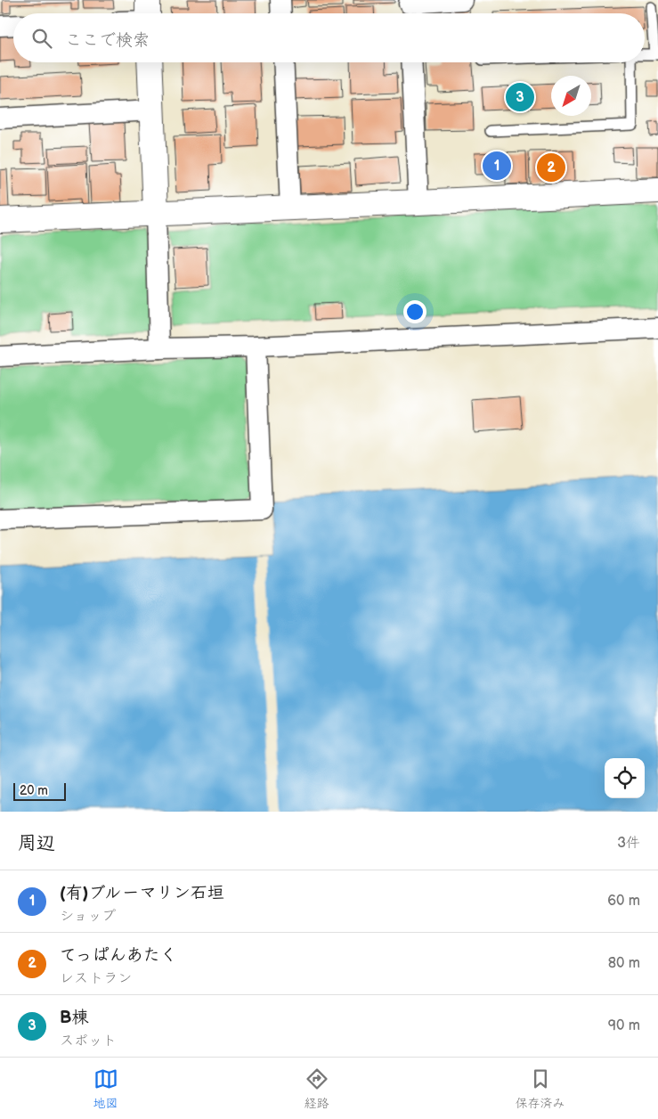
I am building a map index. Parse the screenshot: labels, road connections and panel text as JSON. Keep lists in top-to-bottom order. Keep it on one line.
{"scale_bar":"20 m","north":"bottom left","page":{"search":"ここで検索","pins":["3","1","2"],"scale":"20 m","heading":["周辺","3件"],"list":[{"mark":"1","name":"(有)ブルーマリン石垣","note":"ショップ","value":"60 m"},{"mark":"2","name":"てっぱんあたく","note":"レストラン","value":"80 m"},{"mark":"3","name":"B棟","note":"スポット","value":"90 m"}],"nav":["地図","経路","保存済み"]}}
